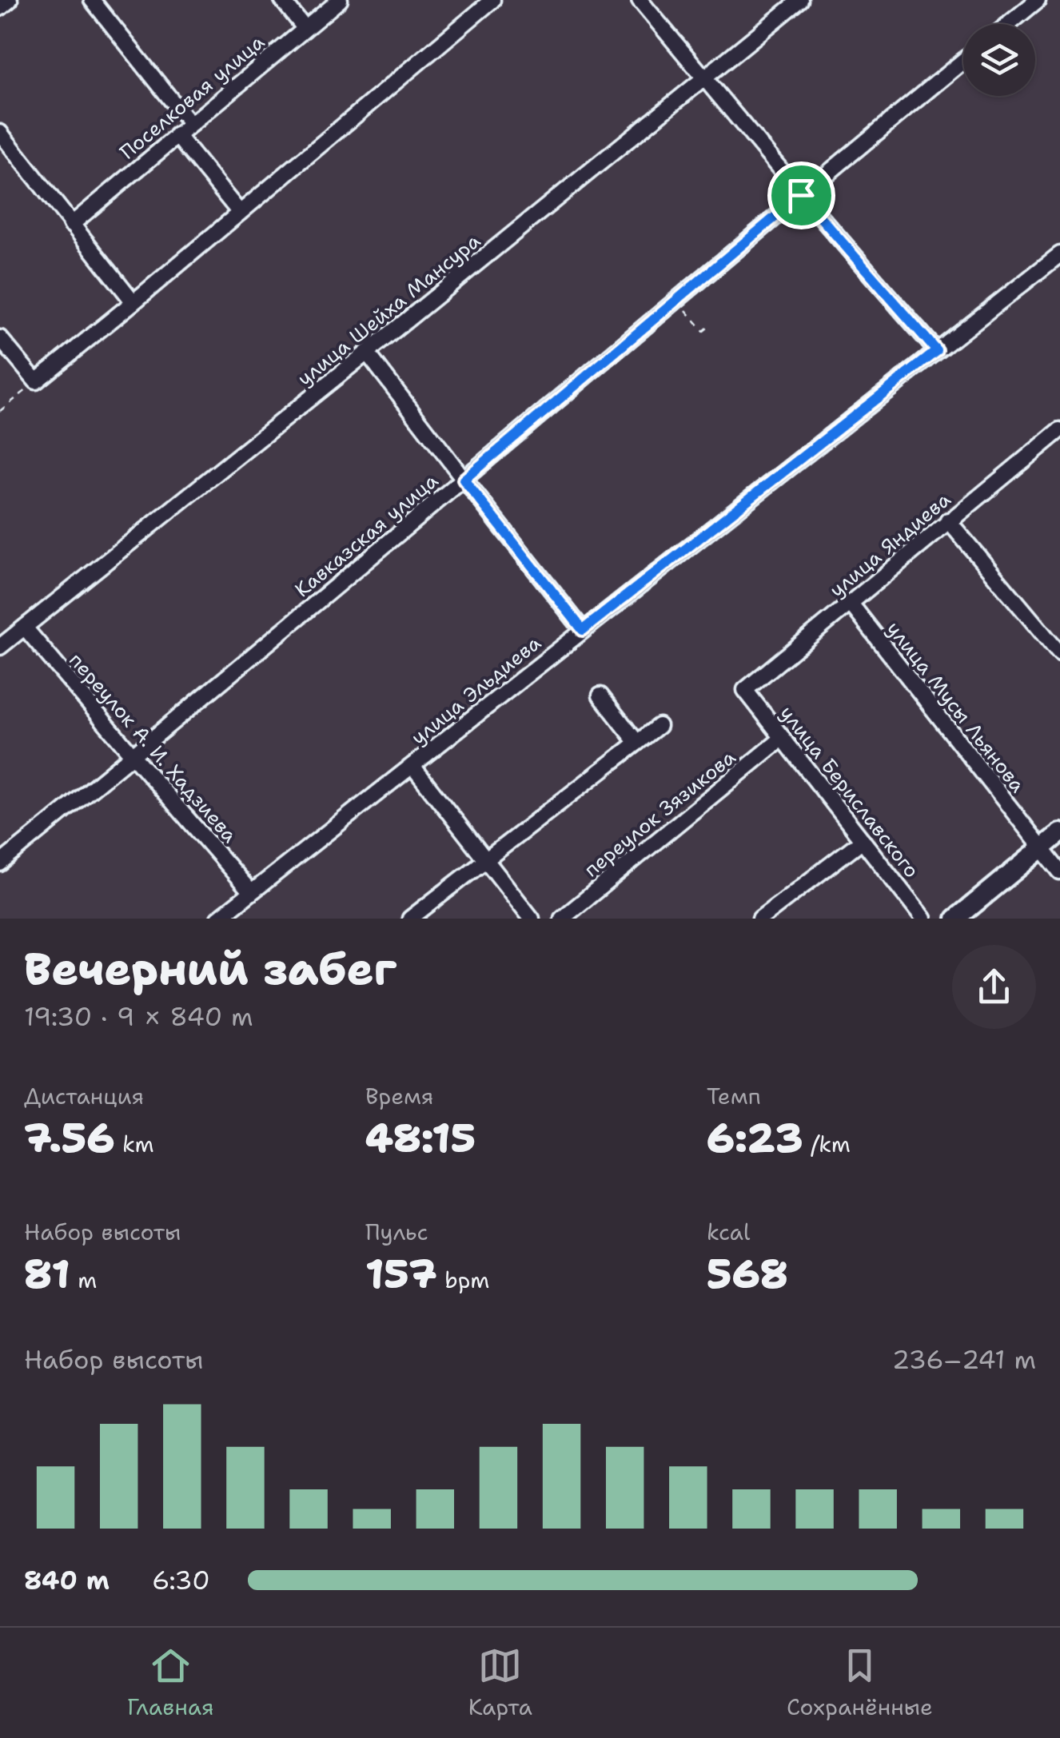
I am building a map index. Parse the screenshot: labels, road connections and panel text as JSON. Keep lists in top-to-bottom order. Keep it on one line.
{"streets":{"street":["Поселковая улица","улица Шейха Мансура","Кавказская улица","улица Яндиева","улица Эльдиева","улица Мусы Льянова","переулок А. И. Хадзиева","улица Бериславского","переулок Зязикова"]},"crossings":[["улица Шейха Мансура","переулок А. И. Хадзиева"],["Кавказская улица","переулок А. И. Хадзиева"],["улица Яндиева","улица Мусы Льянова"],["улица Яндиева","улица Бериславского"],["улица Эльдиева","переулок А. И. Хадзиева"],["улица Бериславского","переулок Зязикова"]],"page":{"heading":["Вечерний забег","19:30 · 9 × 840 m"],"stats":[["Дистанция","7.56 km"],["Время","48:15"],["Темп","6:23 /km"],["Набор высоты","81 m"],["Пульс","157 bpm"],["kcal","568"]],"chart":["Набор высоты","236–241 m"],"list":[{"name":"840 m","note":"6:30"}],"tabs":["Главная","Карта","Сохранённые"]}}
